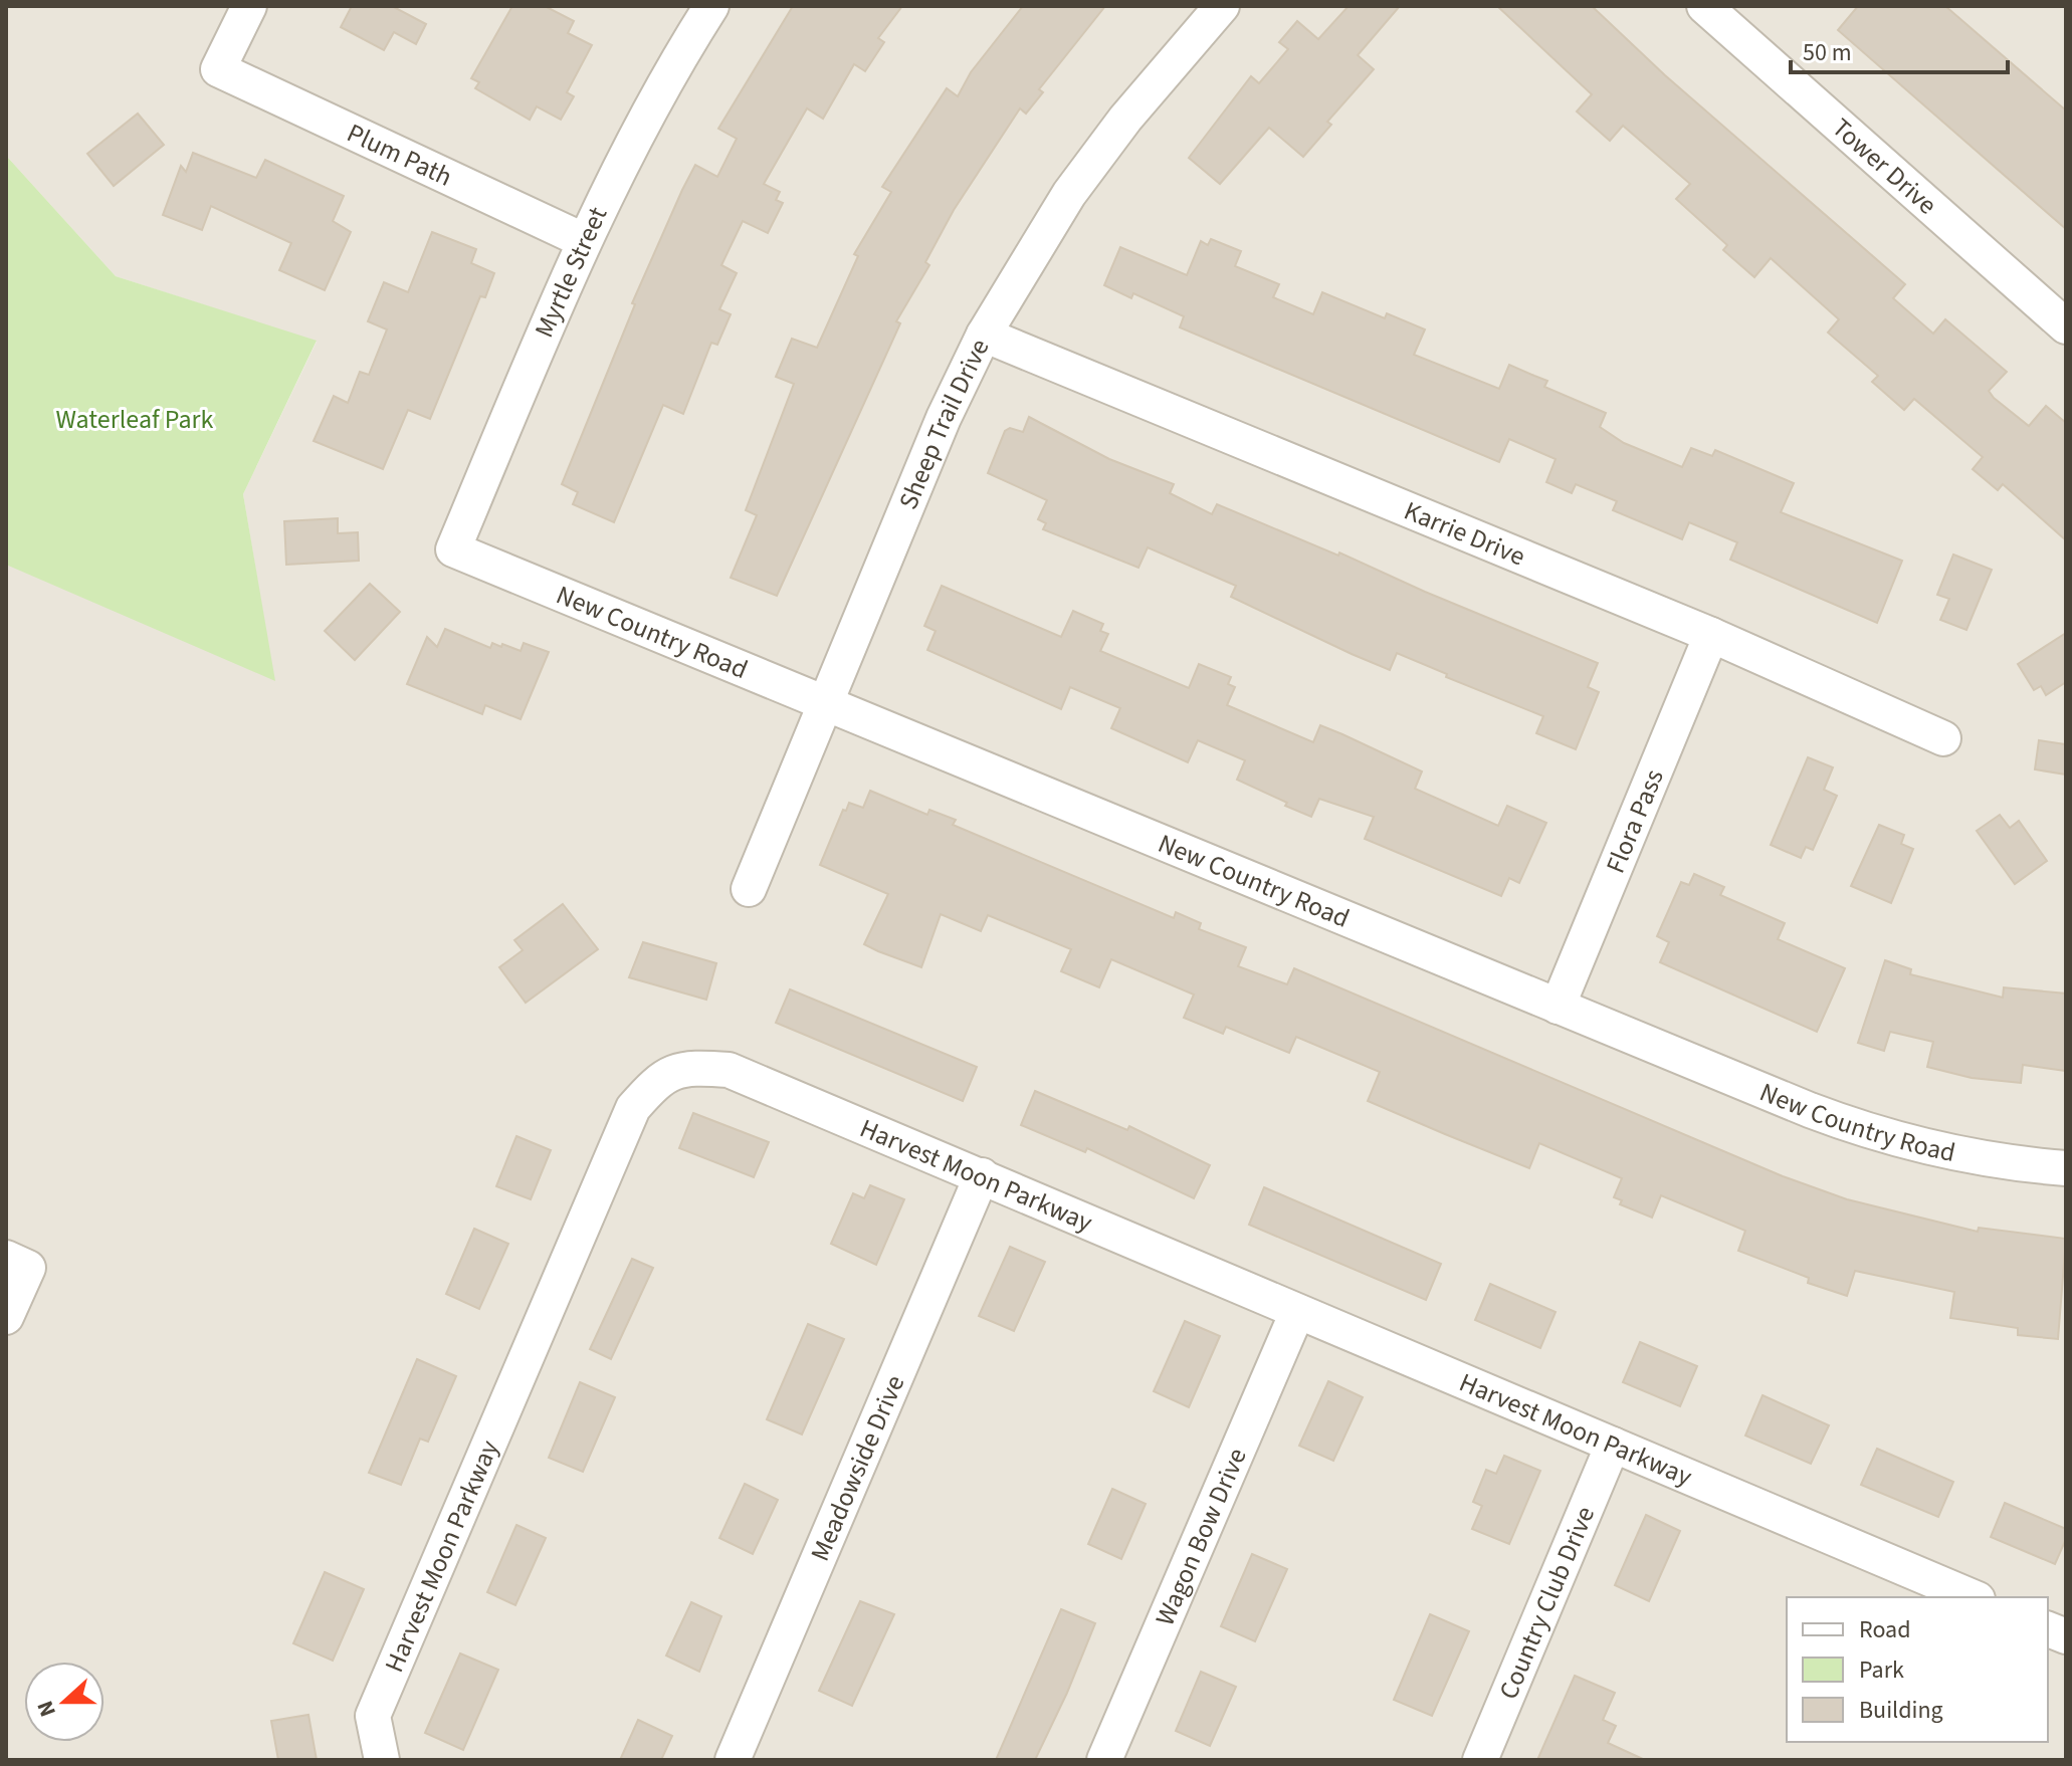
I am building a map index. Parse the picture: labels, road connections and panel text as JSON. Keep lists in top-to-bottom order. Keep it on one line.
{"streets":{"street":["Plum Path","Tower Drive","Myrtle Street","Sheep Trail Drive","Karrie Drive","New Country Road","Flora Pass","Harvest Moon Parkway","Meadowside Drive","Wagon Bow Drive","Country Club Drive"]},"crossings":[["Plum Path","Myrtle Street"],["Myrtle Street","New Country Road"],["Sheep Trail Drive","Karrie Drive"],["Sheep Trail Drive","New Country Road"],["Karrie Drive","Flora Pass"],["New Country Road","Flora Pass"],["Harvest Moon Parkway","Meadowside Drive"],["Harvest Moon Parkway","Wagon Bow Drive"],["Harvest Moon Parkway","Country Club Drive"]],"parks":["Waterleaf Park"],"legend":["Road","Park","Building"],"scale_bar":"50 m","north":"left"}
